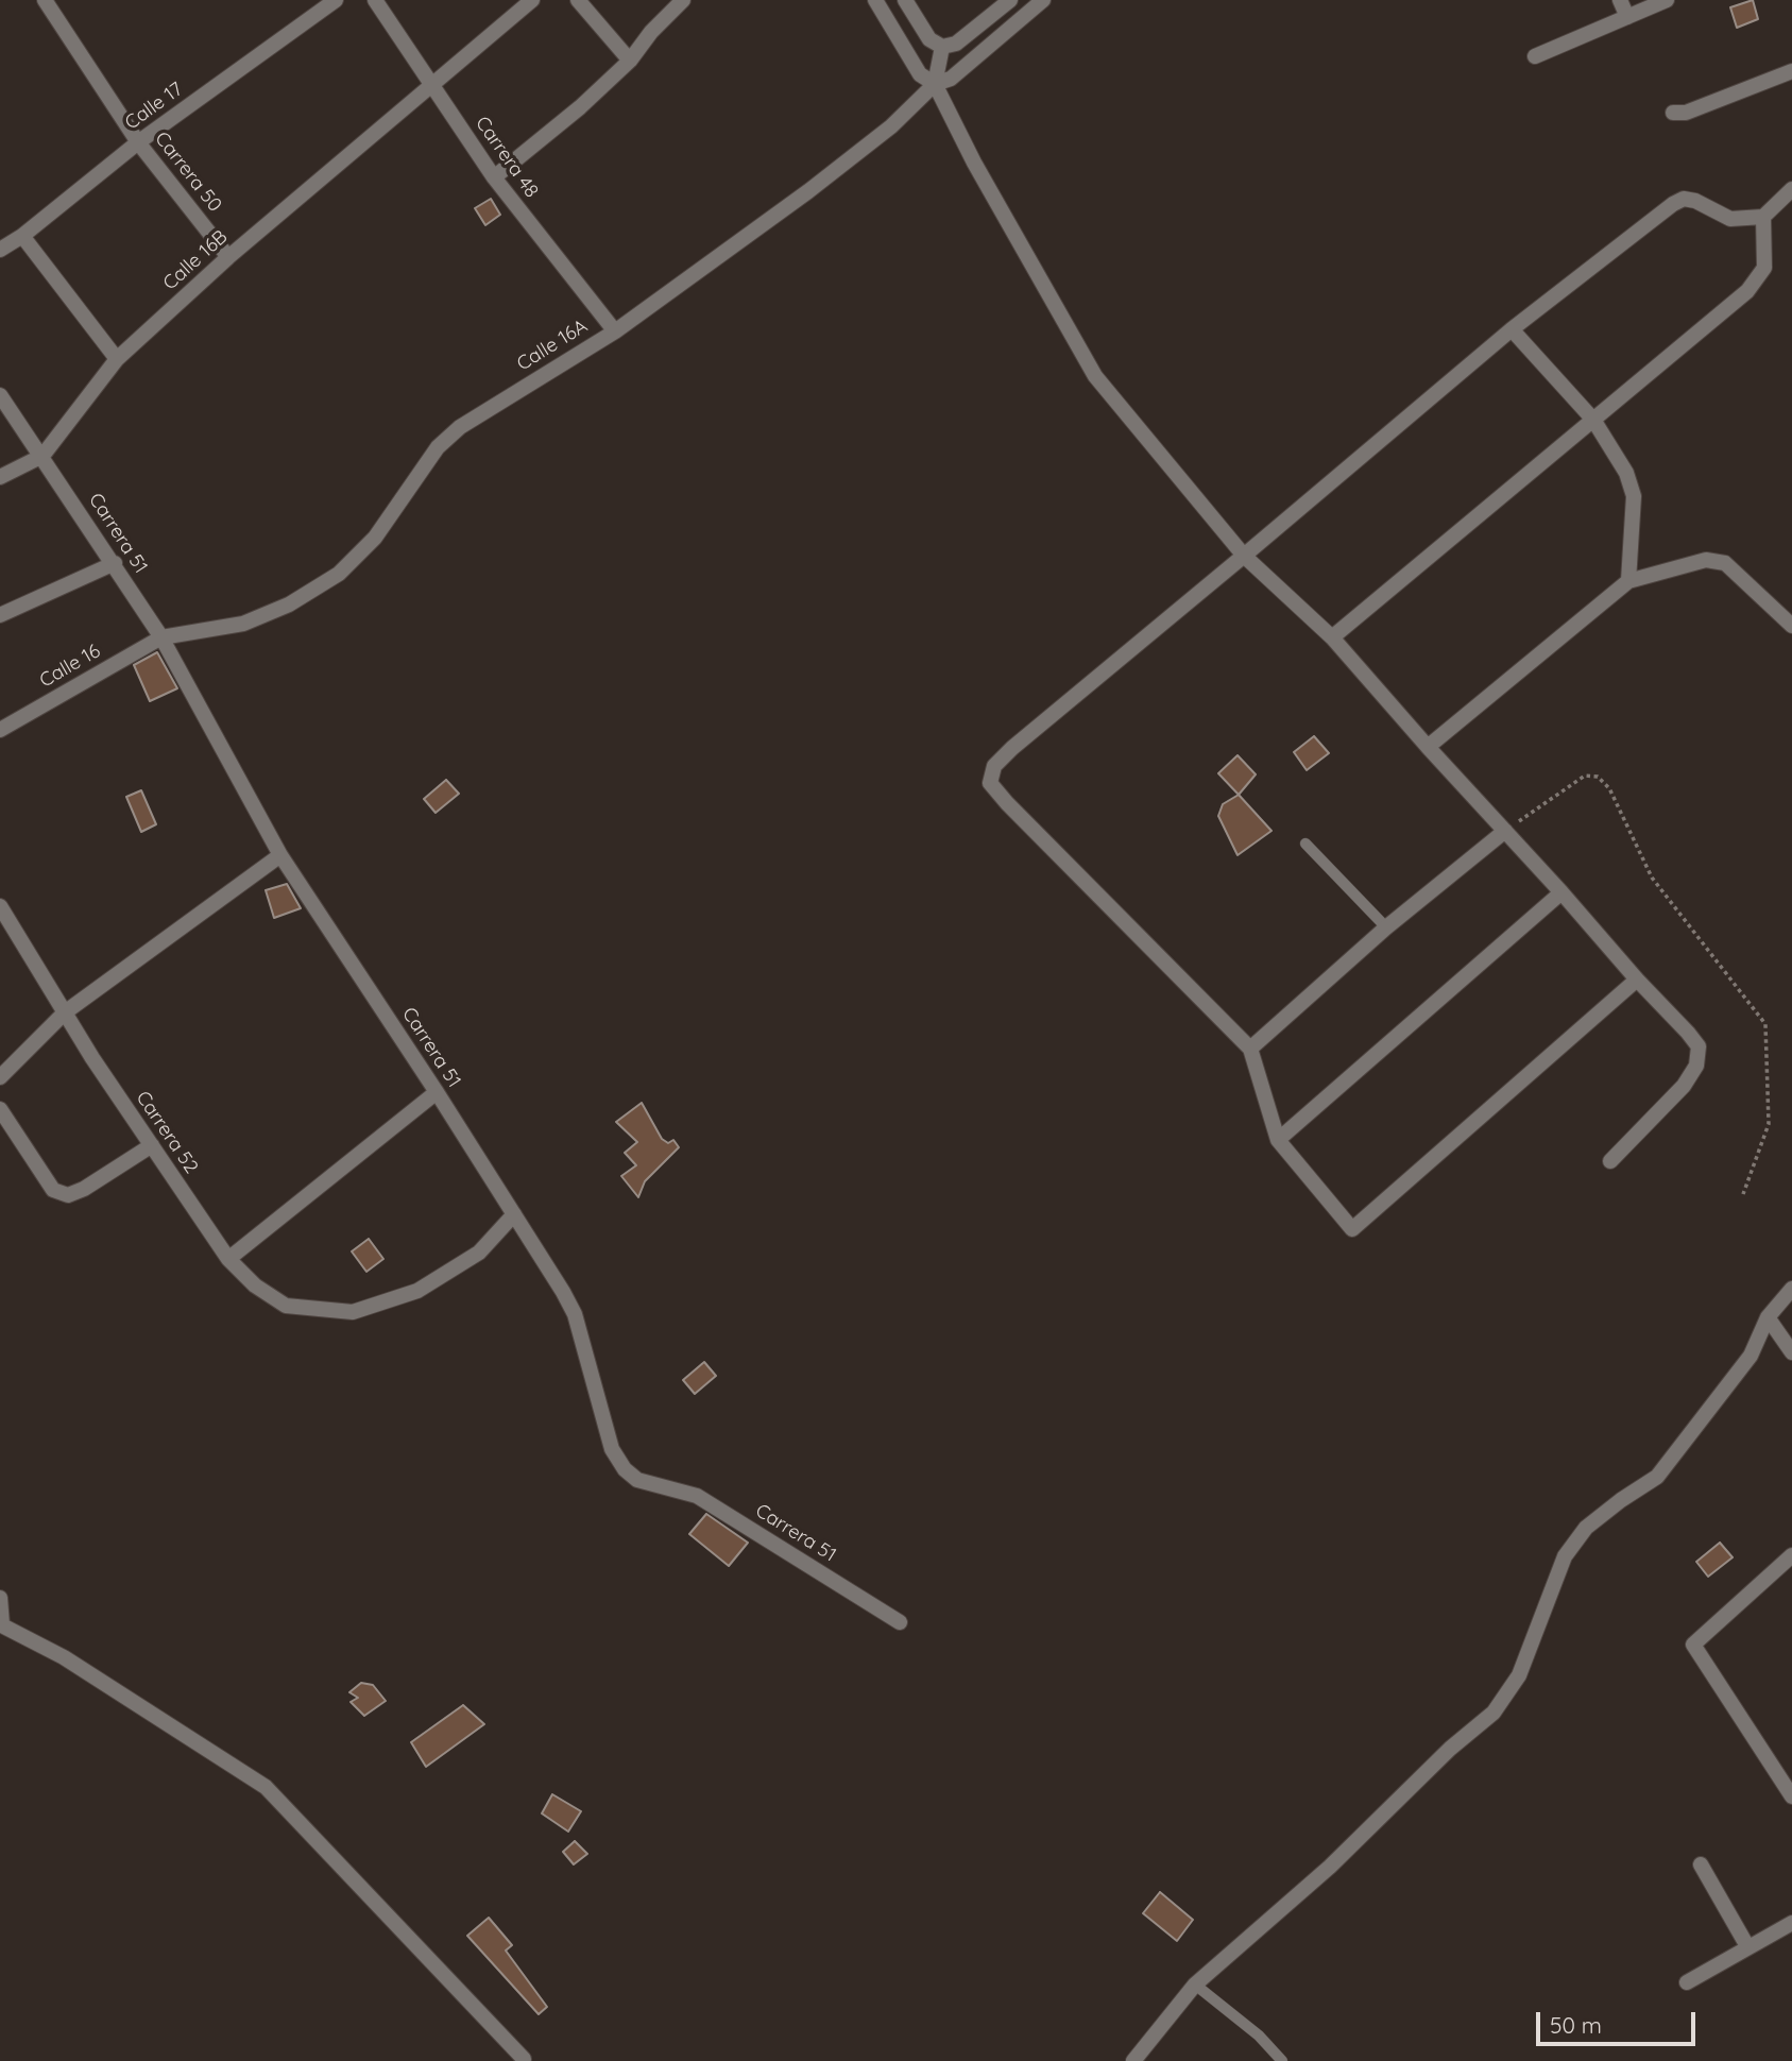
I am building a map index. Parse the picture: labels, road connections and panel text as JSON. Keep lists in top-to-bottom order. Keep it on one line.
{"streets":{"street":["Calle 17","Carrera 48","Carrera 50","Calle 16B","Calle 16A","Carrera 51","Calle 16","Carrera 52"]},"crossings":[["Calle 17","Carrera 50"],["Carrera 48","Calle 16B"],["Carrera 48","Calle 16A"],["Carrera 50","Calle 16B"],["Calle 16B","Carrera 51"],["Calle 16A","Carrera 51"],["Calle 16A","Calle 16"],["Carrera 51","Calle 16"],["Carrera 51","Carrera 52"]],"scale_bar":"50 m"}
